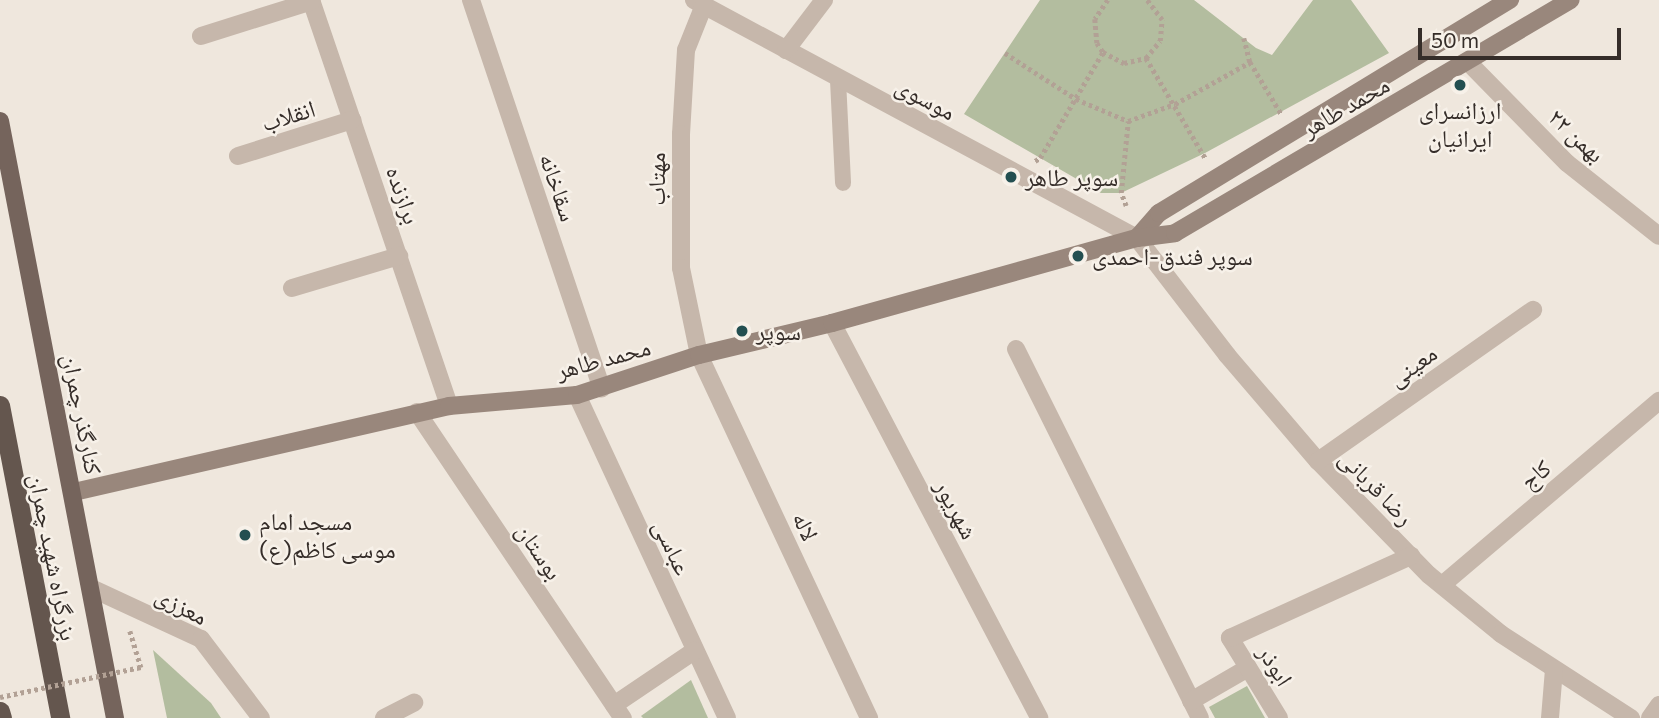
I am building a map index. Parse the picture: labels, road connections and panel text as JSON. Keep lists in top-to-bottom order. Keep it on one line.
{"streets":{"highway":["بزرگراه شهید چمران"],"main road":["محمد طاهر","کنارگذر چمران"],"street":["موسوی","انقلاب","۲۲ بهمن","مهتاب","سقاخانه","برازنده","معینی","کاج","رضا قربانی","شهریور","لاله","عباسی","بوستان","معززی","ابوذر"]},"crossings":[["موسوی","محمد طاهر"],["موسوی","مهتاب"],["موسوی","رضا قربانی"],["محمد طاهر","۲۲ بهمن"],["محمد طاهر","مهتاب"],["محمد طاهر","سقاخانه"],["محمد طاهر","برازنده"],["محمد طاهر","کنارگذر چمران"],["محمد طاهر","رضا قربانی"],["محمد طاهر","شهریور"],["محمد طاهر","لاله"],["محمد طاهر","عباسی"],["محمد طاهر","بوستان"],["انقلاب","برازنده"],["مهتاب","لاله"],["معینی","رضا قربانی"],["کنارگذر چمران","معززی"],["کاج","رضا قربانی"],["رضا قربانی","ابوذر"]],"places":["ارزانسرای ایرانیان","سوپر طاهر","سوپر فندق-احمدی","سوپر","مسجد امام موسی کاظم(ع)"],"scale_bar":"50 m"}
